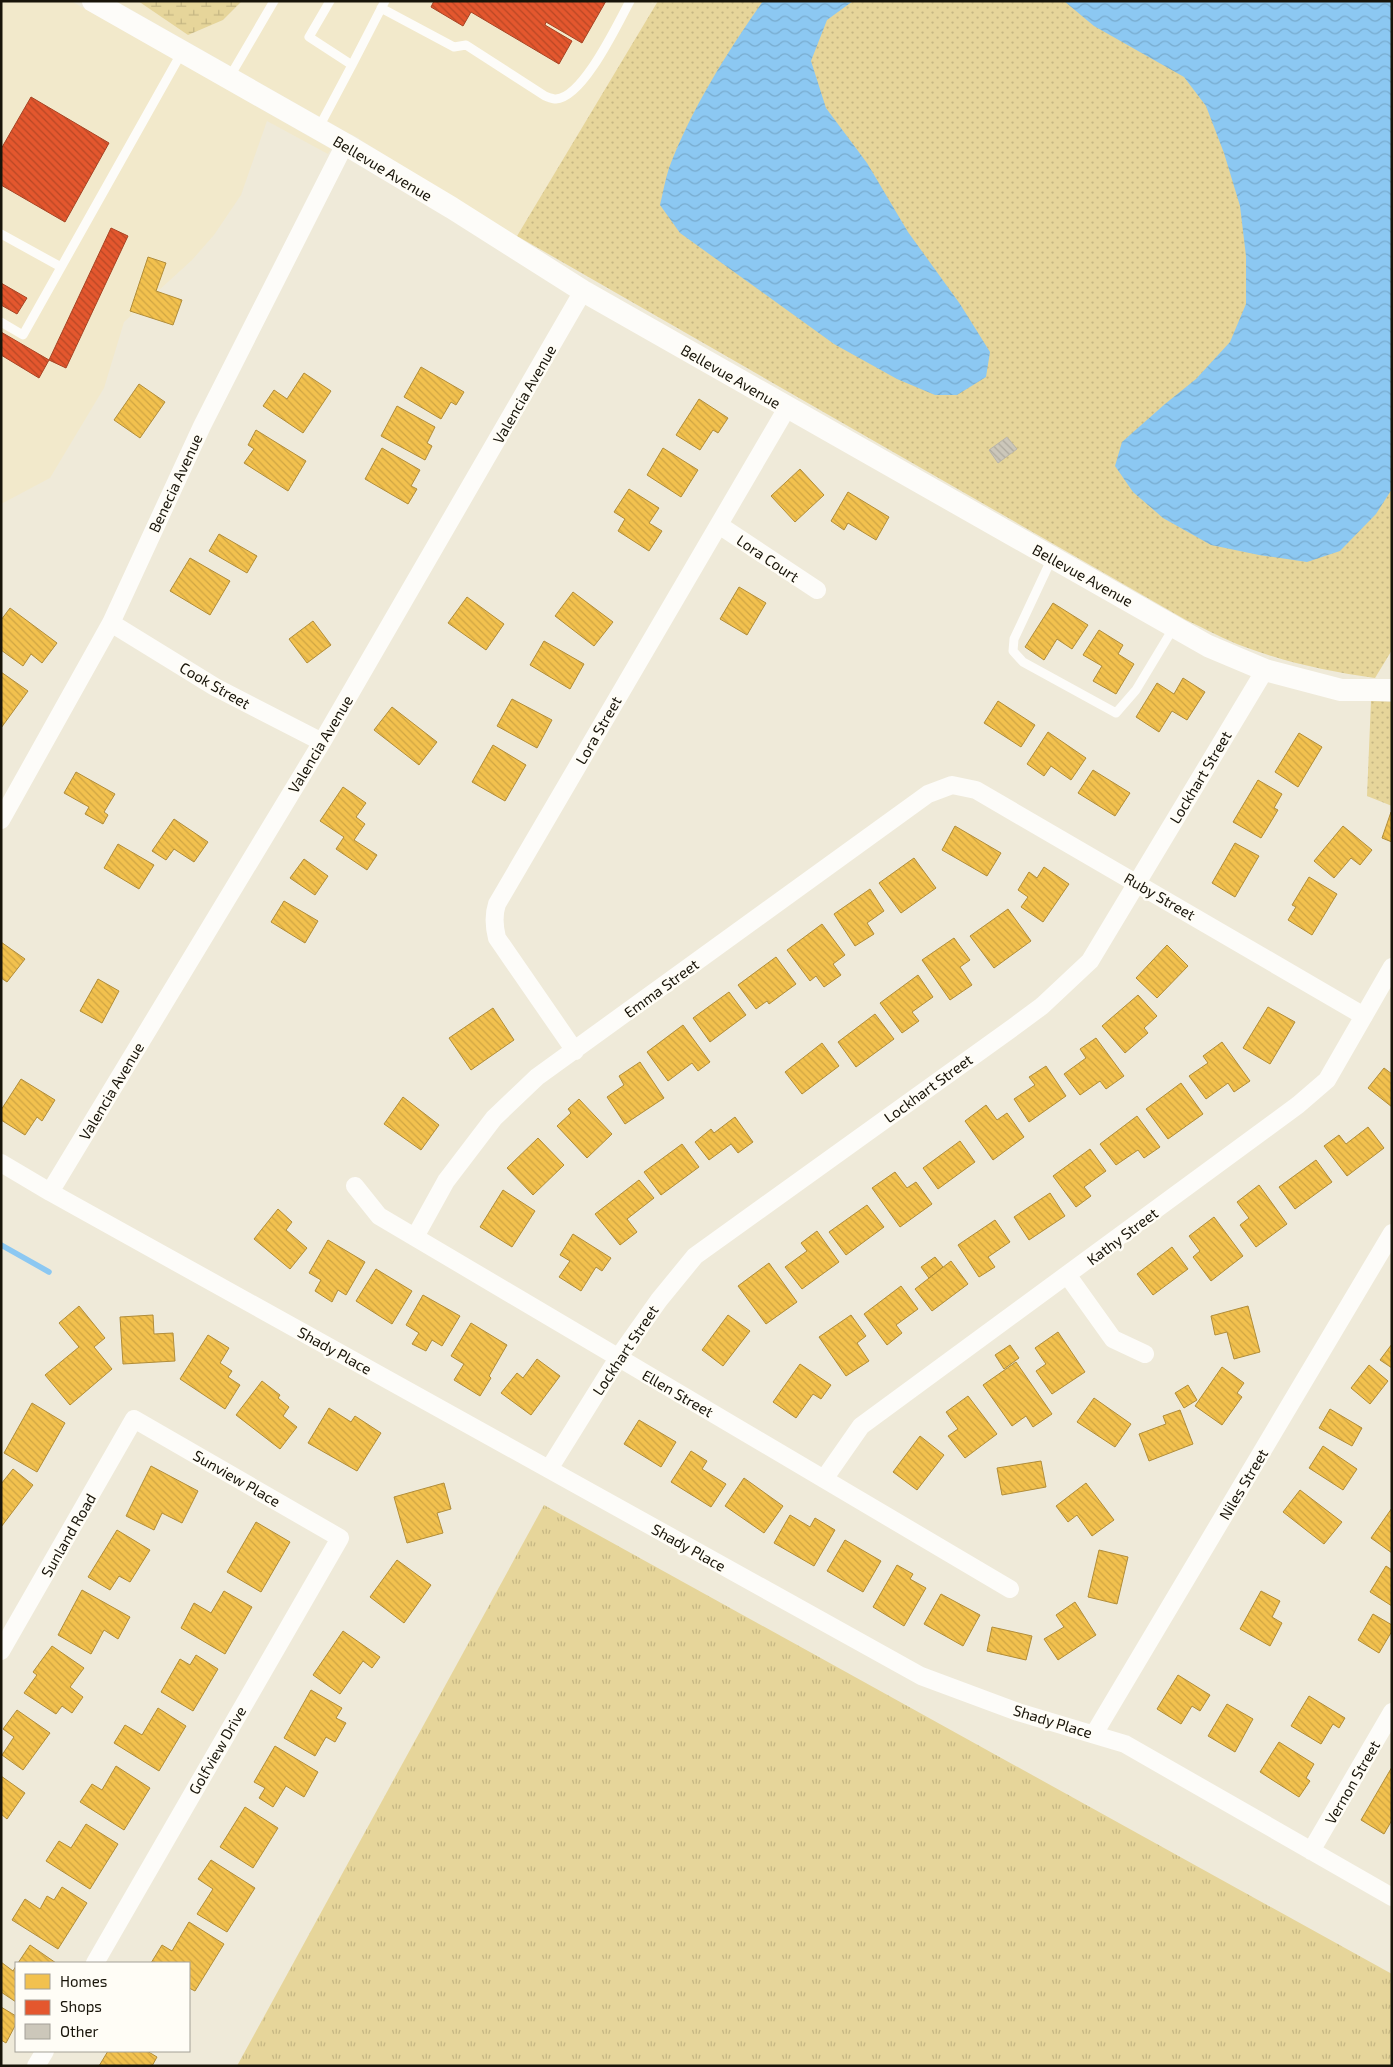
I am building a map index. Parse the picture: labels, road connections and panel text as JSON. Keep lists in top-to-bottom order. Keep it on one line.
{"streets":{"street":["Bellevue Avenue","Valencia Avenue","Benecia Avenue","Lora Court","Cook Street","Lora Street","Lockhart Street","Ruby Street","Emma Street","Kathy Street","Shady Place","Ellen Street","Sunview Place","Niles Street","Sunland Road","Golfview Drive","Vernon Street"]},"crossings":[["Bellevue Avenue","Valencia Avenue"],["Bellevue Avenue","Benecia Avenue"],["Bellevue Avenue","Lora Street"],["Bellevue Avenue","Lockhart Street"],["Valencia Avenue","Cook Street"],["Valencia Avenue","Shady Place"],["Benecia Avenue","Cook Street"],["Lora Court","Lora Street"],["Lora Street","Emma Street"],["Lockhart Street","Ruby Street"],["Lockhart Street","Shady Place"],["Lockhart Street","Ellen Street"],["Ruby Street","Emma Street"],["Ruby Street","Kathy Street"],["Emma Street","Ellen Street"],["Kathy Street","Ellen Street"],["Shady Place","Niles Street"],["Shady Place","Vernon Street"],["Sunview Place","Sunland Road"],["Sunview Place","Golfview Drive"]],"legend":["Homes","Shops","Other"]}
